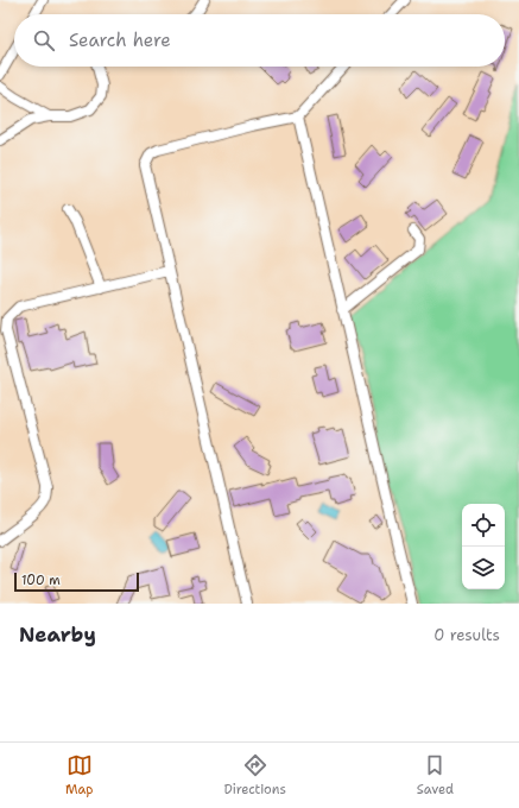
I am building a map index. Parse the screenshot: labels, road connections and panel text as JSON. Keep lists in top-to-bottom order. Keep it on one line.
{"scale_bar":"100 m","page":{"search":"Search here","scale":"100 m","heading":["Nearby","0 results"],"nav":["Map","Directions","Saved"]}}
